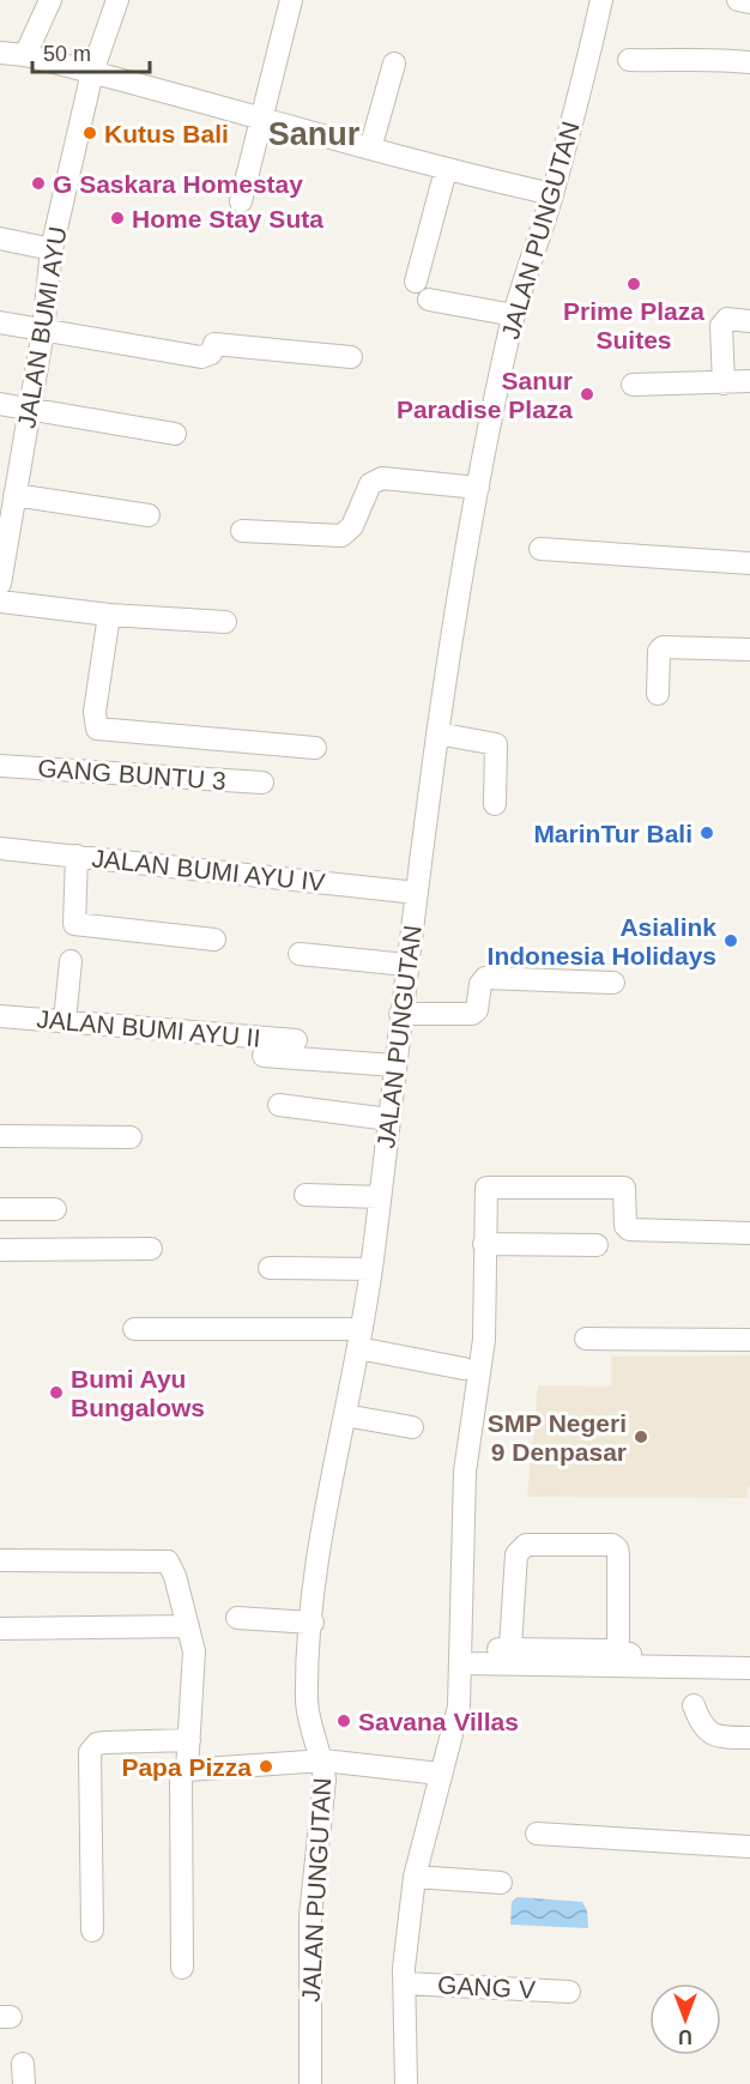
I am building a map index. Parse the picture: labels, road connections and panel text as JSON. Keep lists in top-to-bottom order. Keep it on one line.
{"streets":{"street":["JALAN PUNGUTAN","JALAN BUMI AYU","GANG BUNTU 3","JALAN BUMI AYU IV","JALAN BUMI AYU II","GANG V"]},"crossings":[["JALAN PUNGUTAN","JALAN BUMI AYU IV"]],"districts":["Sanur"],"places":["Kutus Bali","G Saskara Homestay","Home Stay Suta","Prime Plaza Suites","Sanur Paradise Plaza","MarinTur Bali","Asialink Indonesia Holidays","Bumi Ayu Bungalows","SMP Negeri 9 Denpasar","Savana Villas","Papa Pizza"],"scale_bar":"50 m","north":"bottom"}
